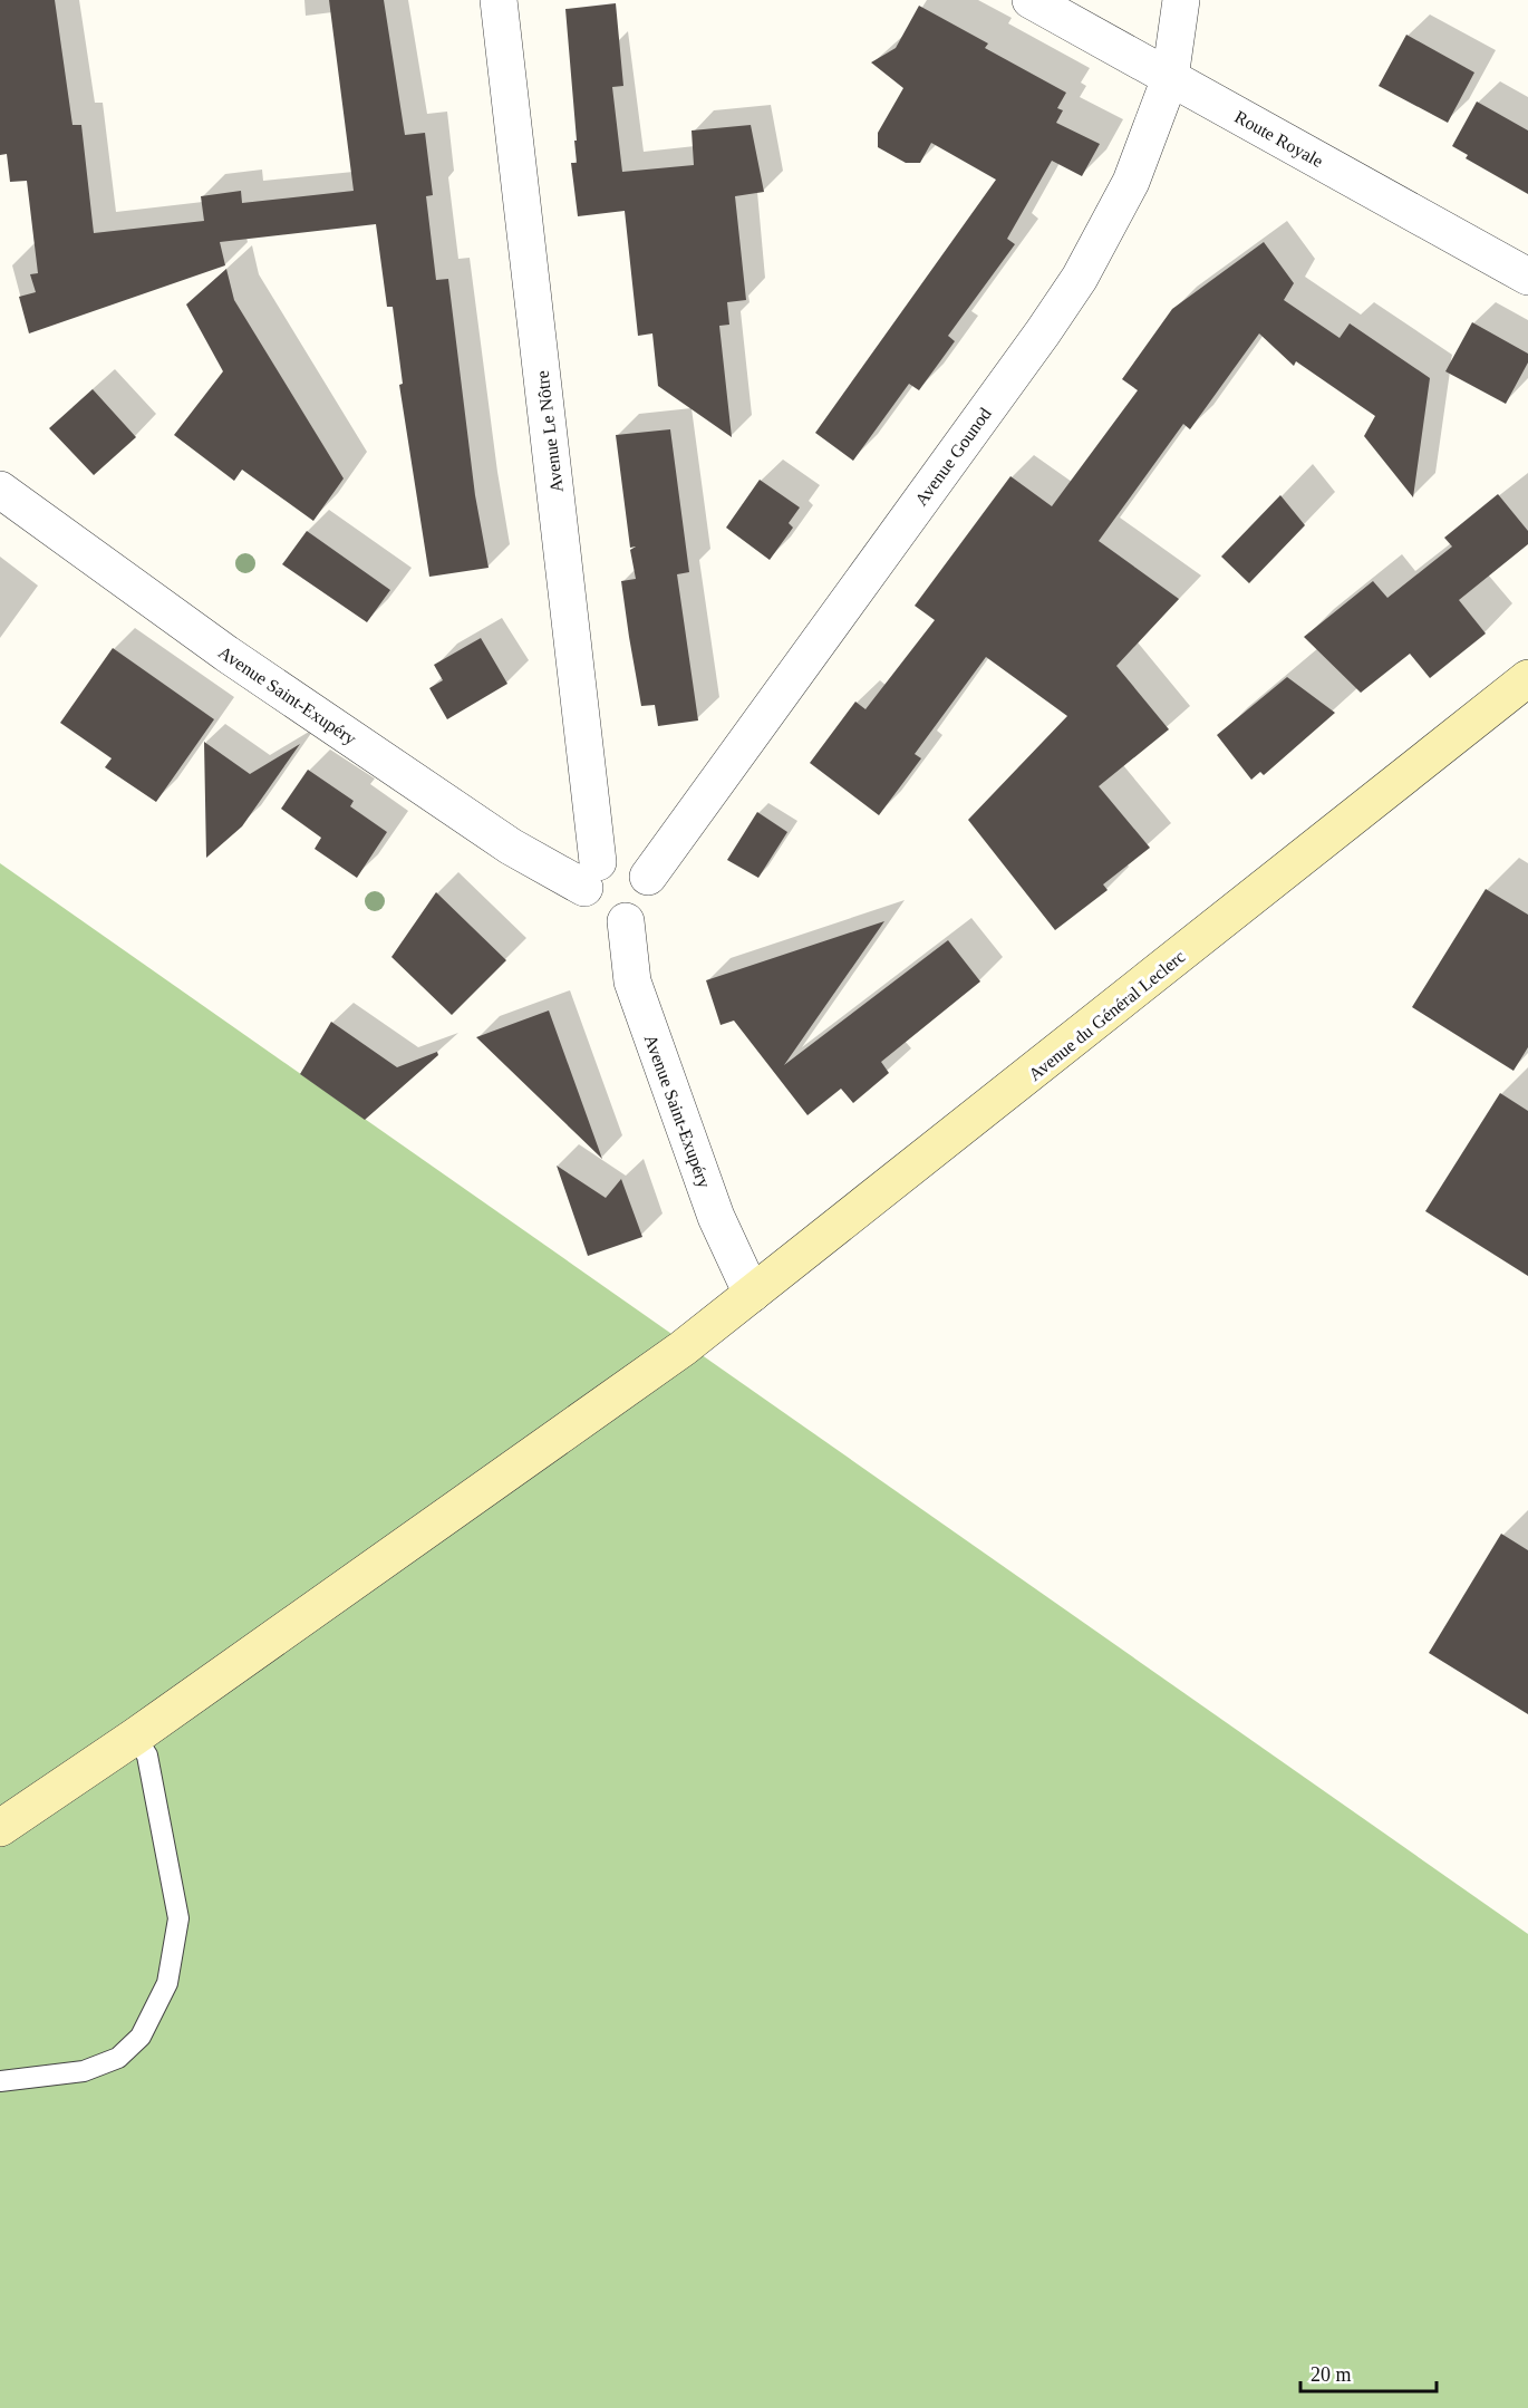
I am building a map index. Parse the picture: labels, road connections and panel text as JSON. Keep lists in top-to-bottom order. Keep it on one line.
{"streets":{"street":["Route Royale","Avenue Le Nôtre","Avenue Gounod","Avenue Saint-Exupéry","Avenue du Général Leclerc"]},"crossings":[["Route Royale","Avenue Gounod"],["Avenue Le Nôtre","Avenue Gounod"],["Avenue Le Nôtre","Avenue Saint-Exupéry"],["Avenue Gounod","Avenue Saint-Exupéry"],["Avenue Saint-Exupéry","Avenue du Général Leclerc"]],"scale_bar":"20 m"}
